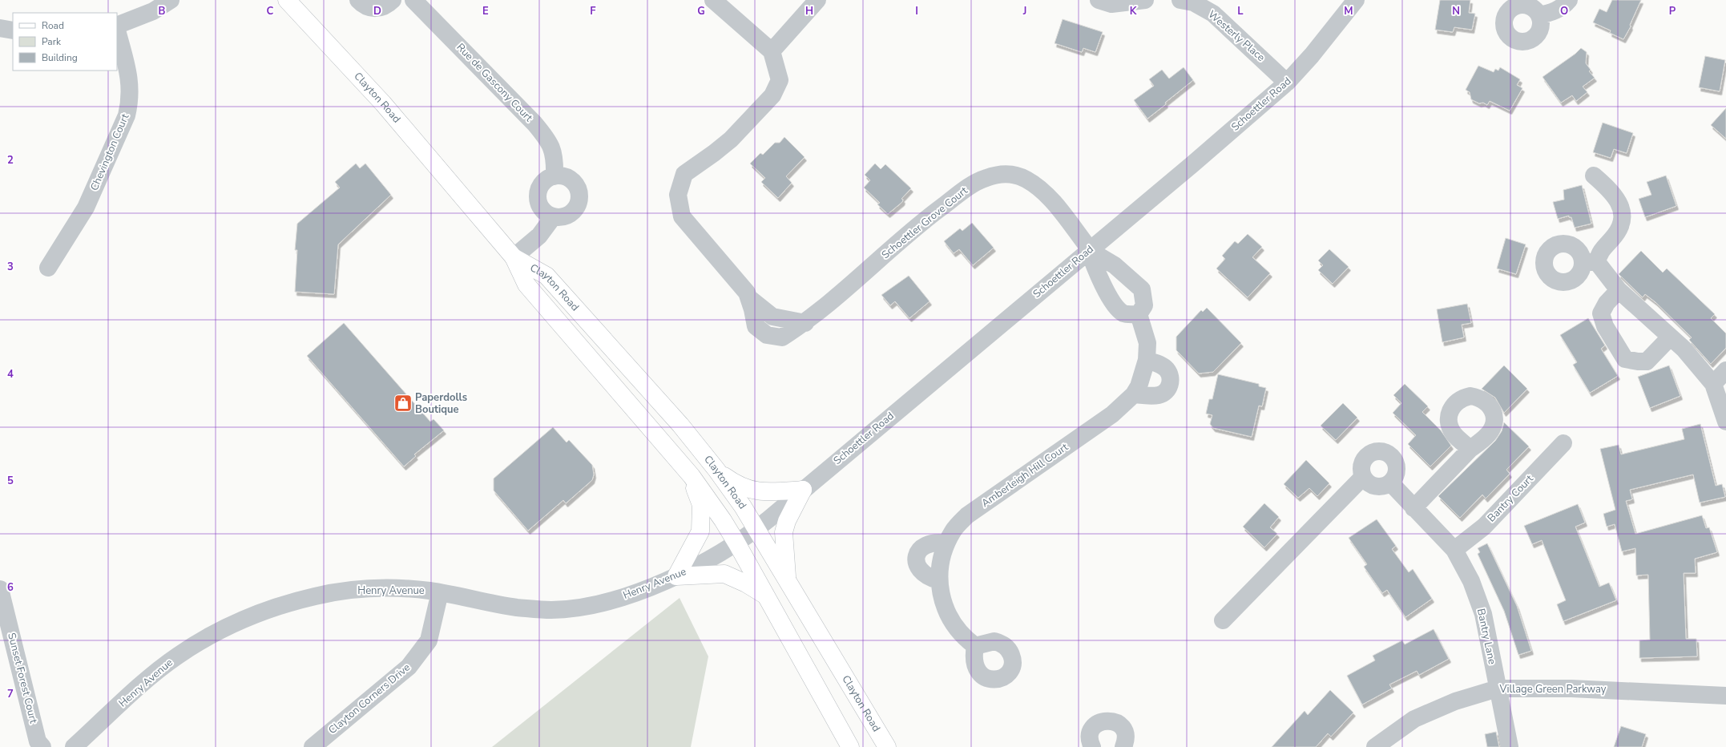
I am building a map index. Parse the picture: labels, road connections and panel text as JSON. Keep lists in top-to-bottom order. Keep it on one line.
{"streets":{"main road":["Clayton Road"],"street":["Westerly Place","Rue de Gascony Court","Schoettler Road","Chevington Court","Schoettler Grove Court","Amberleigh Hill Court","Bantry Court","Henry Avenue","Bantry Lane","Sunset Forest Court","Village Green Parkway","Clayton Corners Drive"]},"crossings":[["Westerly Place","Schoettler Road"],["Clayton Road","Schoettler Road"],["Clayton Road","Henry Avenue"],["Schoettler Road","Schoettler Grove Court"],["Schoettler Road","Henry Avenue"],["Bantry Court","Bantry Lane"],["Henry Avenue","Clayton Corners Drive"],["Bantry Lane","Village Green Parkway"]],"places":{"shop":["Paperdolls Boutique"]},"legend":["Road","Park","Building"],"grid":{"columns":["B","C","D","E","F","G","H","I","J","K","L","M","N","O","P"],"rows":["2","3","4","5","6","7"]}}
